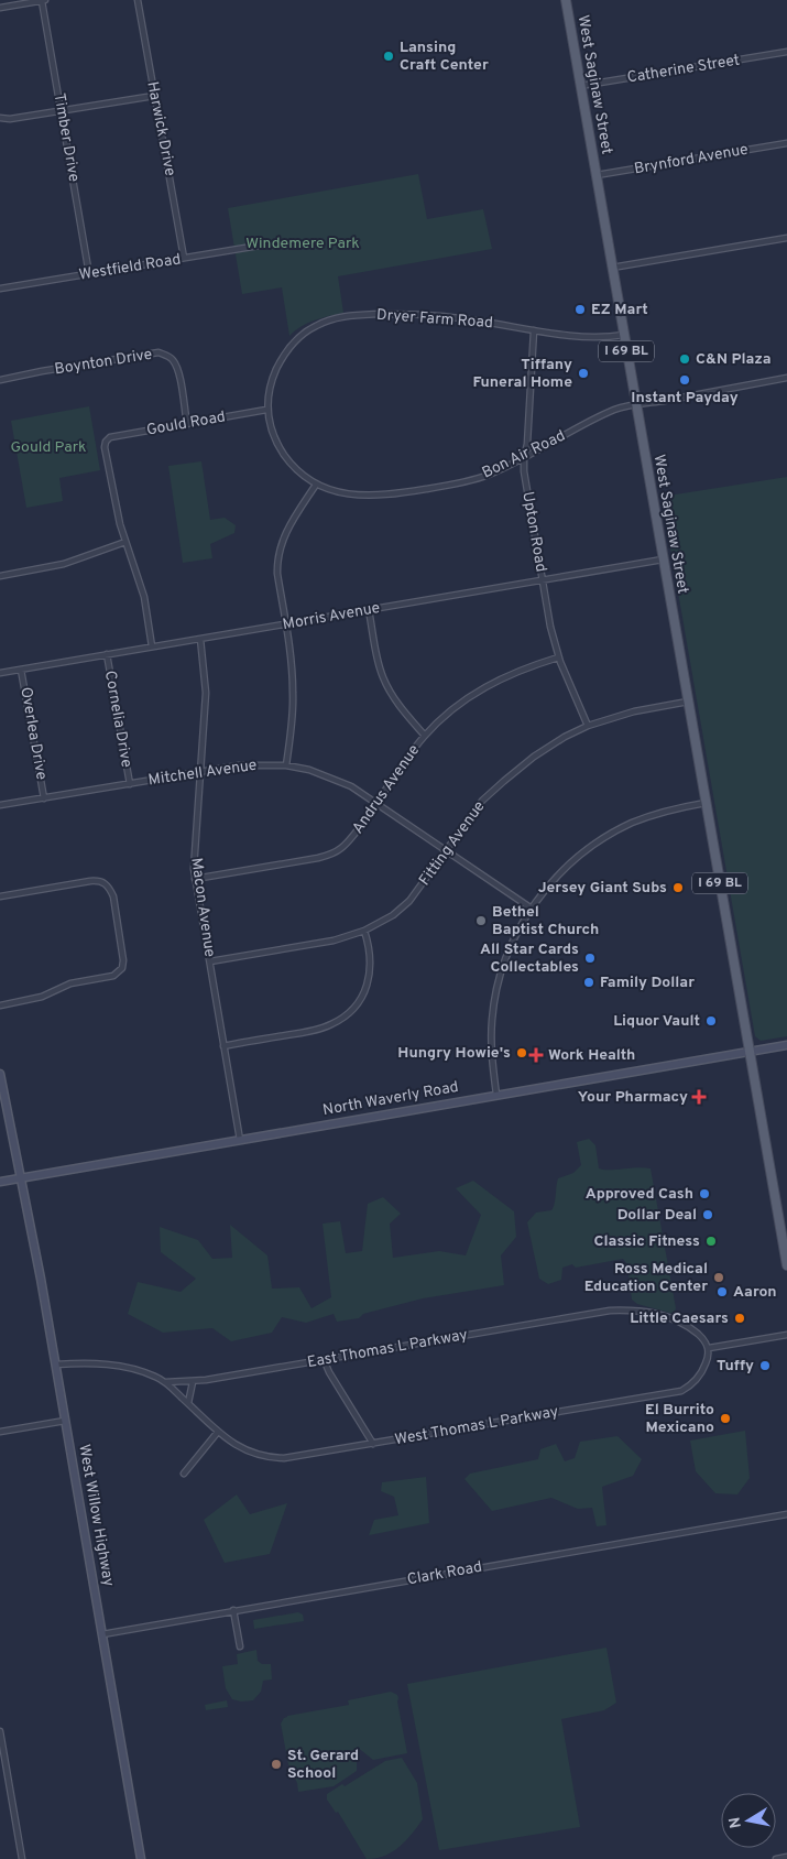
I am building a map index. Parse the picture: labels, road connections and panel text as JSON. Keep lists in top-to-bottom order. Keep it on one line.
{"streets":{"main road":["West Saginaw Street","I 69 BL","North Waverly Road","West Willow Highway"],"street":["Catherine Street","Harwick Drive","Timber Drive","Brynford Avenue","Westfield Road","Dryer Farm Road","Boynton Drive","Gould Road","Bon Air Road","Upton Road","Morris Avenue","Cornelia Drive","Overlea Drive","Mitchell Avenue","Andrus Avenue","Fitting Avenue","Macon Avenue","East Thomas L Parkway","West Thomas L Parkway","Clark Road"]},"crossings":[["Catherine Street","West Saginaw Street"],["West Saginaw Street","Brynford Avenue"],["West Saginaw Street","Dryer Farm Road"],["West Saginaw Street","I 69 BL"],["West Saginaw Street","Bon Air Road"],["West Saginaw Street","Morris Avenue"],["West Saginaw Street","Fitting Avenue"],["West Saginaw Street","North Waverly Road"],["Harwick Drive","Westfield Road"],["Timber Drive","Westfield Road"],["Dryer Farm Road","Gould Road"],["Dryer Farm Road","Bon Air Road"],["Dryer Farm Road","Upton Road"],["I 69 BL","North Waverly Road"],["Boynton Drive","Gould Road"],["Gould Road","Bon Air Road"],["Bon Air Road","Upton Road"],["Upton Road","Morris Avenue"],["Upton Road","Andrus Avenue"],["Upton Road","Fitting Avenue"],["Morris Avenue","Cornelia Drive"],["Morris Avenue","Overlea Drive"],["Morris Avenue","Macon Avenue"],["Cornelia Drive","Mitchell Avenue"],["Overlea Drive","Mitchell Avenue"],["Mitchell Avenue","Andrus Avenue"],["Mitchell Avenue","Fitting Avenue"],["Mitchell Avenue","Macon Avenue"],["Andrus Avenue","Macon Avenue"],["Fitting Avenue","Macon Avenue"],["Macon Avenue","North Waverly Road"],["North Waverly Road","West Willow Highway"],["East Thomas L Parkway","West Thomas L Parkway"],["East Thomas L Parkway","West Willow Highway"],["West Willow Highway","Clark Road"]],"parks":["Windemere Park","Gould Park"],"places":{"other":["Lansing Craft Center","EZ Mart","C&N Plaza","Tiffany Funeral Home","Instant Payday","Jersey Giant Subs","Bethel Baptist Church","All Star Cards Collectables","Family Dollar","Liquor Vault","Hungry Howie's","Approved Cash","Dollar Deal","Classic Fitness","Ross Medical Education Center","Aaron","Little Caesars","Tuffy","El Burrito Mexicano","St. Gerard School"],"health":["Work Health","Your Pharmacy"]},"north":"left"}
